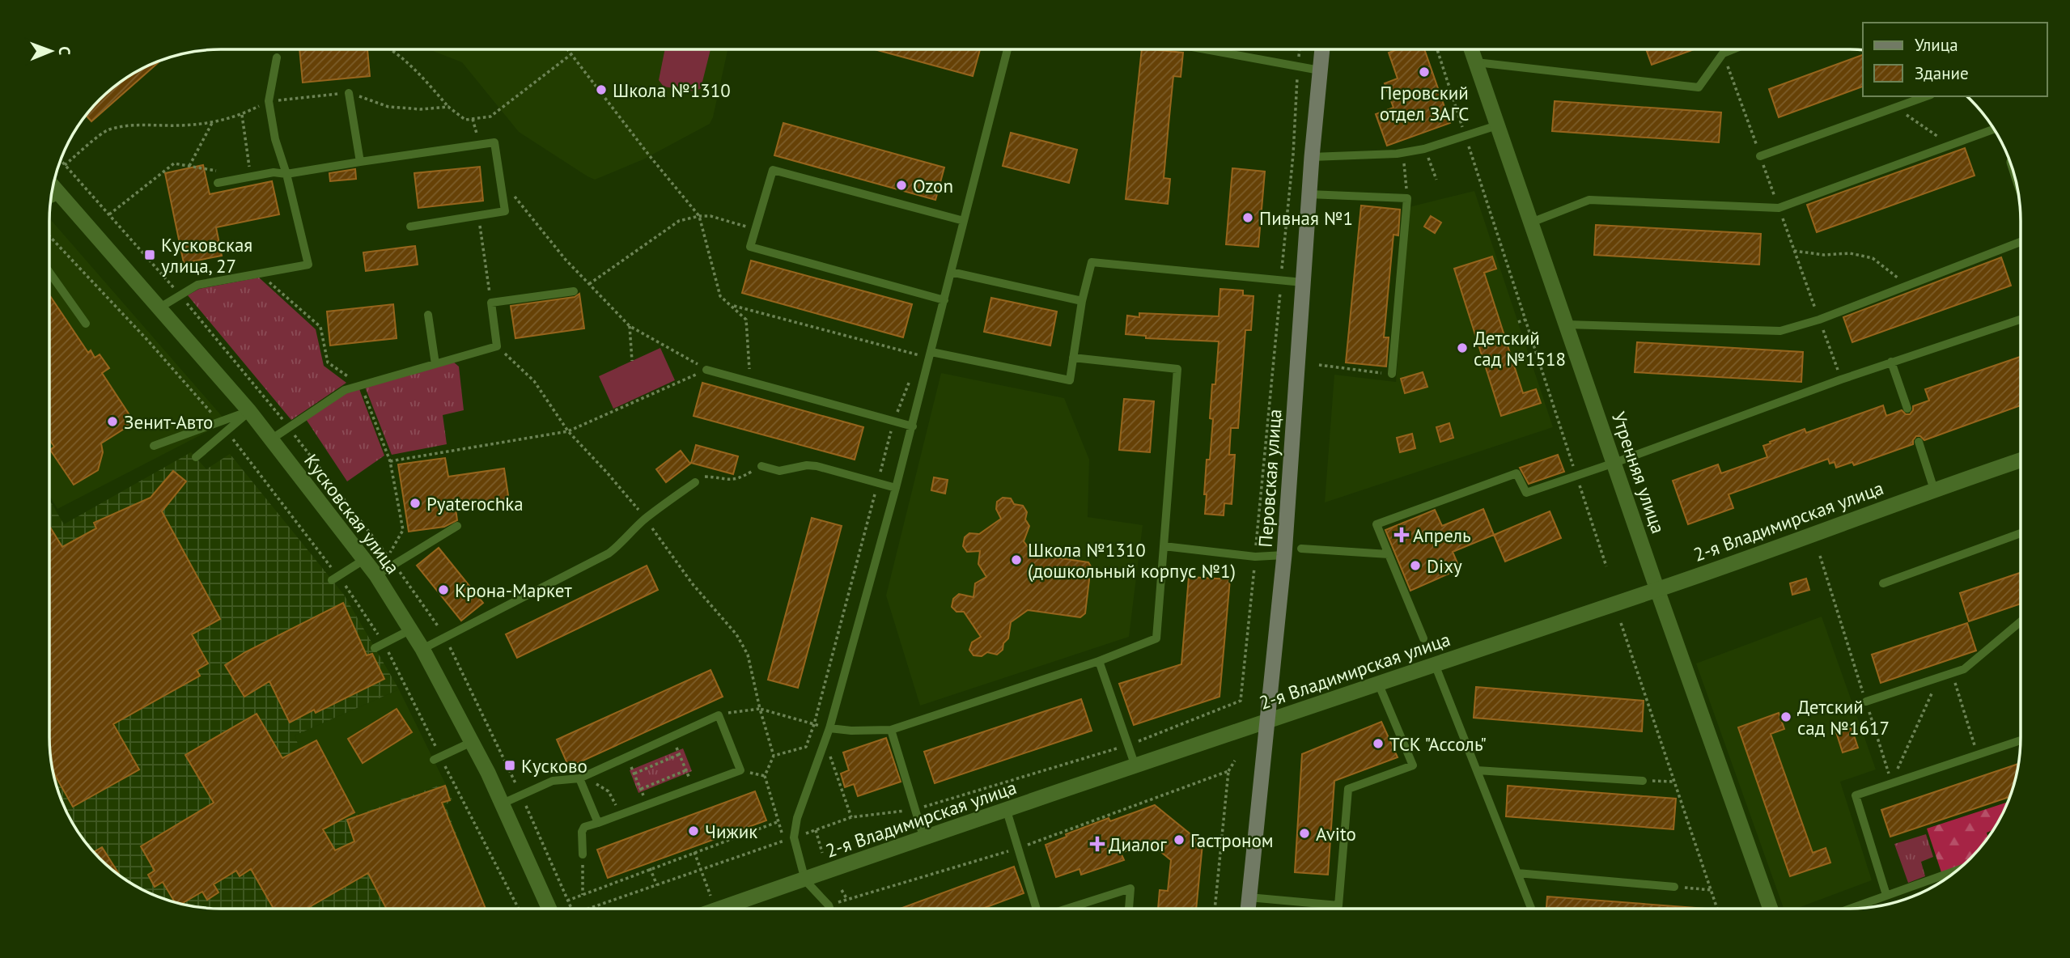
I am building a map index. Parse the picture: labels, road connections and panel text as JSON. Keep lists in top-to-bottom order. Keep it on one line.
{"streets":{"main road":["Перовская улица"],"street":["Утренняя улица","Кусковская улица","2-я Владимирская улица"]},"crossings":[["Утренняя улица","2-я Владимирская улица"],["Перовская улица","2-я Владимирская улица"]],"places":{"other":["Перовский отдел ЗАГС","Школа №1310","Ozon","Пивная №1","Детский сад №1518","Зенит-Авто","Pyaterochka","Школа №1310 (дошкольный корпус №1)","Dixy","Крона-Маркет","Детский сад №1617","ТСК \"Ассоль\"","Чижик","Avito","Гастроном"],"transit":["Кусковская улица, 27","Кусково"],"health":["Апрель","Диалог"]},"legend":["Улица","Здание"],"north":"right"}
